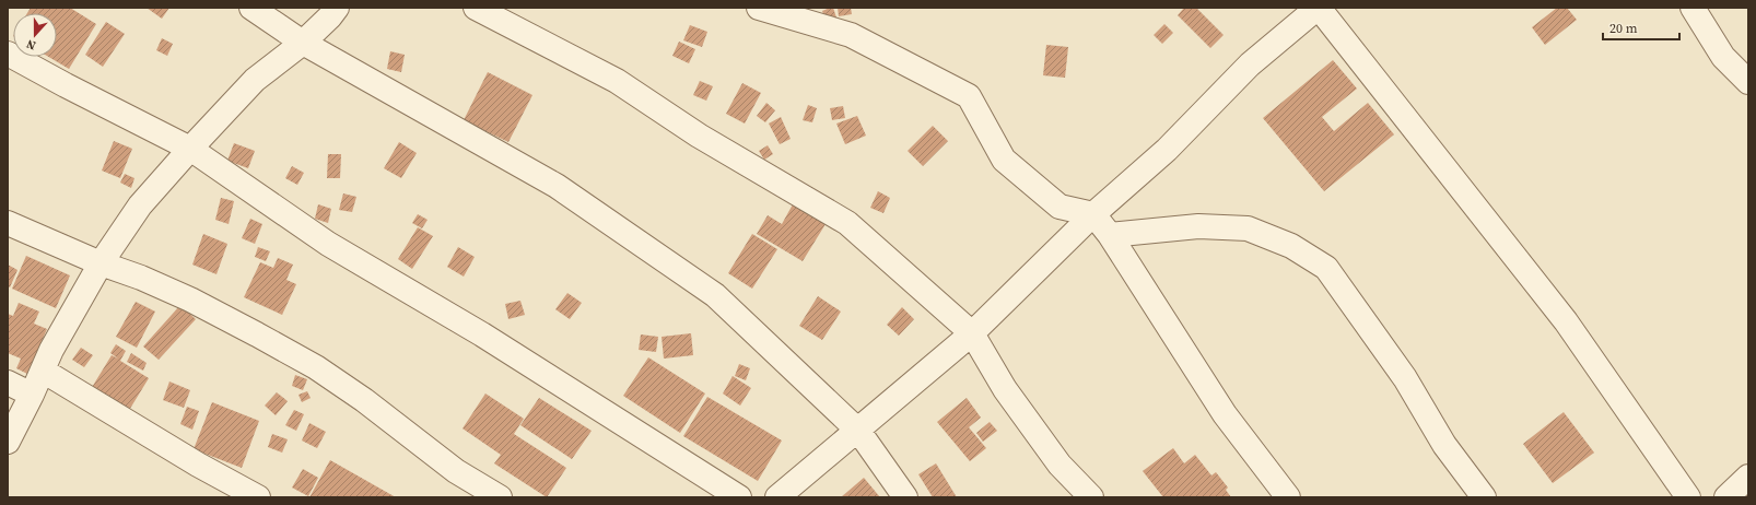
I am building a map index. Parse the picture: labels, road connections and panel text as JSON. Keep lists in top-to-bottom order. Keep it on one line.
{"scale_bar":"20 m","north":"bottom"}
